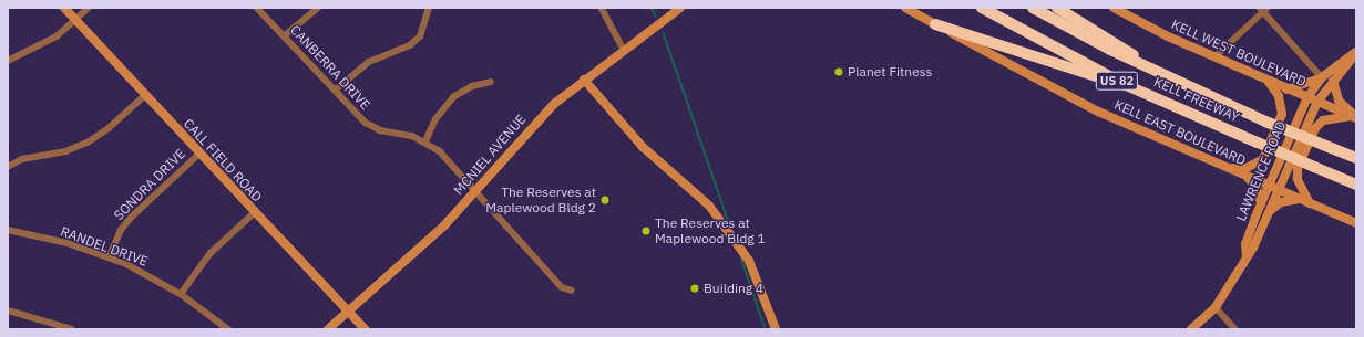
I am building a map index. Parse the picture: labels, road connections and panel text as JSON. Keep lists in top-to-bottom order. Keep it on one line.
{"streets":{"highway":["US 82","KELL FREEWAY"],"main road":["KELL WEST BOULEVARD","KELL EAST BOULEVARD","MCNIEL AVENUE","CALL FIELD ROAD","LAWRENCE ROAD"],"street":["CANBERRA DRIVE","SONDRA DRIVE","RANDEL DRIVE"]},"crossings":[["KELL WEST BOULEVARD","LAWRENCE ROAD"],["CANBERRA DRIVE","MCNIEL AVENUE"],["KELL EAST BOULEVARD","LAWRENCE ROAD"],["MCNIEL AVENUE","CALL FIELD ROAD"],["CALL FIELD ROAD","SONDRA DRIVE"],["SONDRA DRIVE","RANDEL DRIVE"]],"places":["Planet Fitness","The Reserves at Maplewood Bldg 2","The Reserves at Maplewood Bldg 1","Building 4"]}
